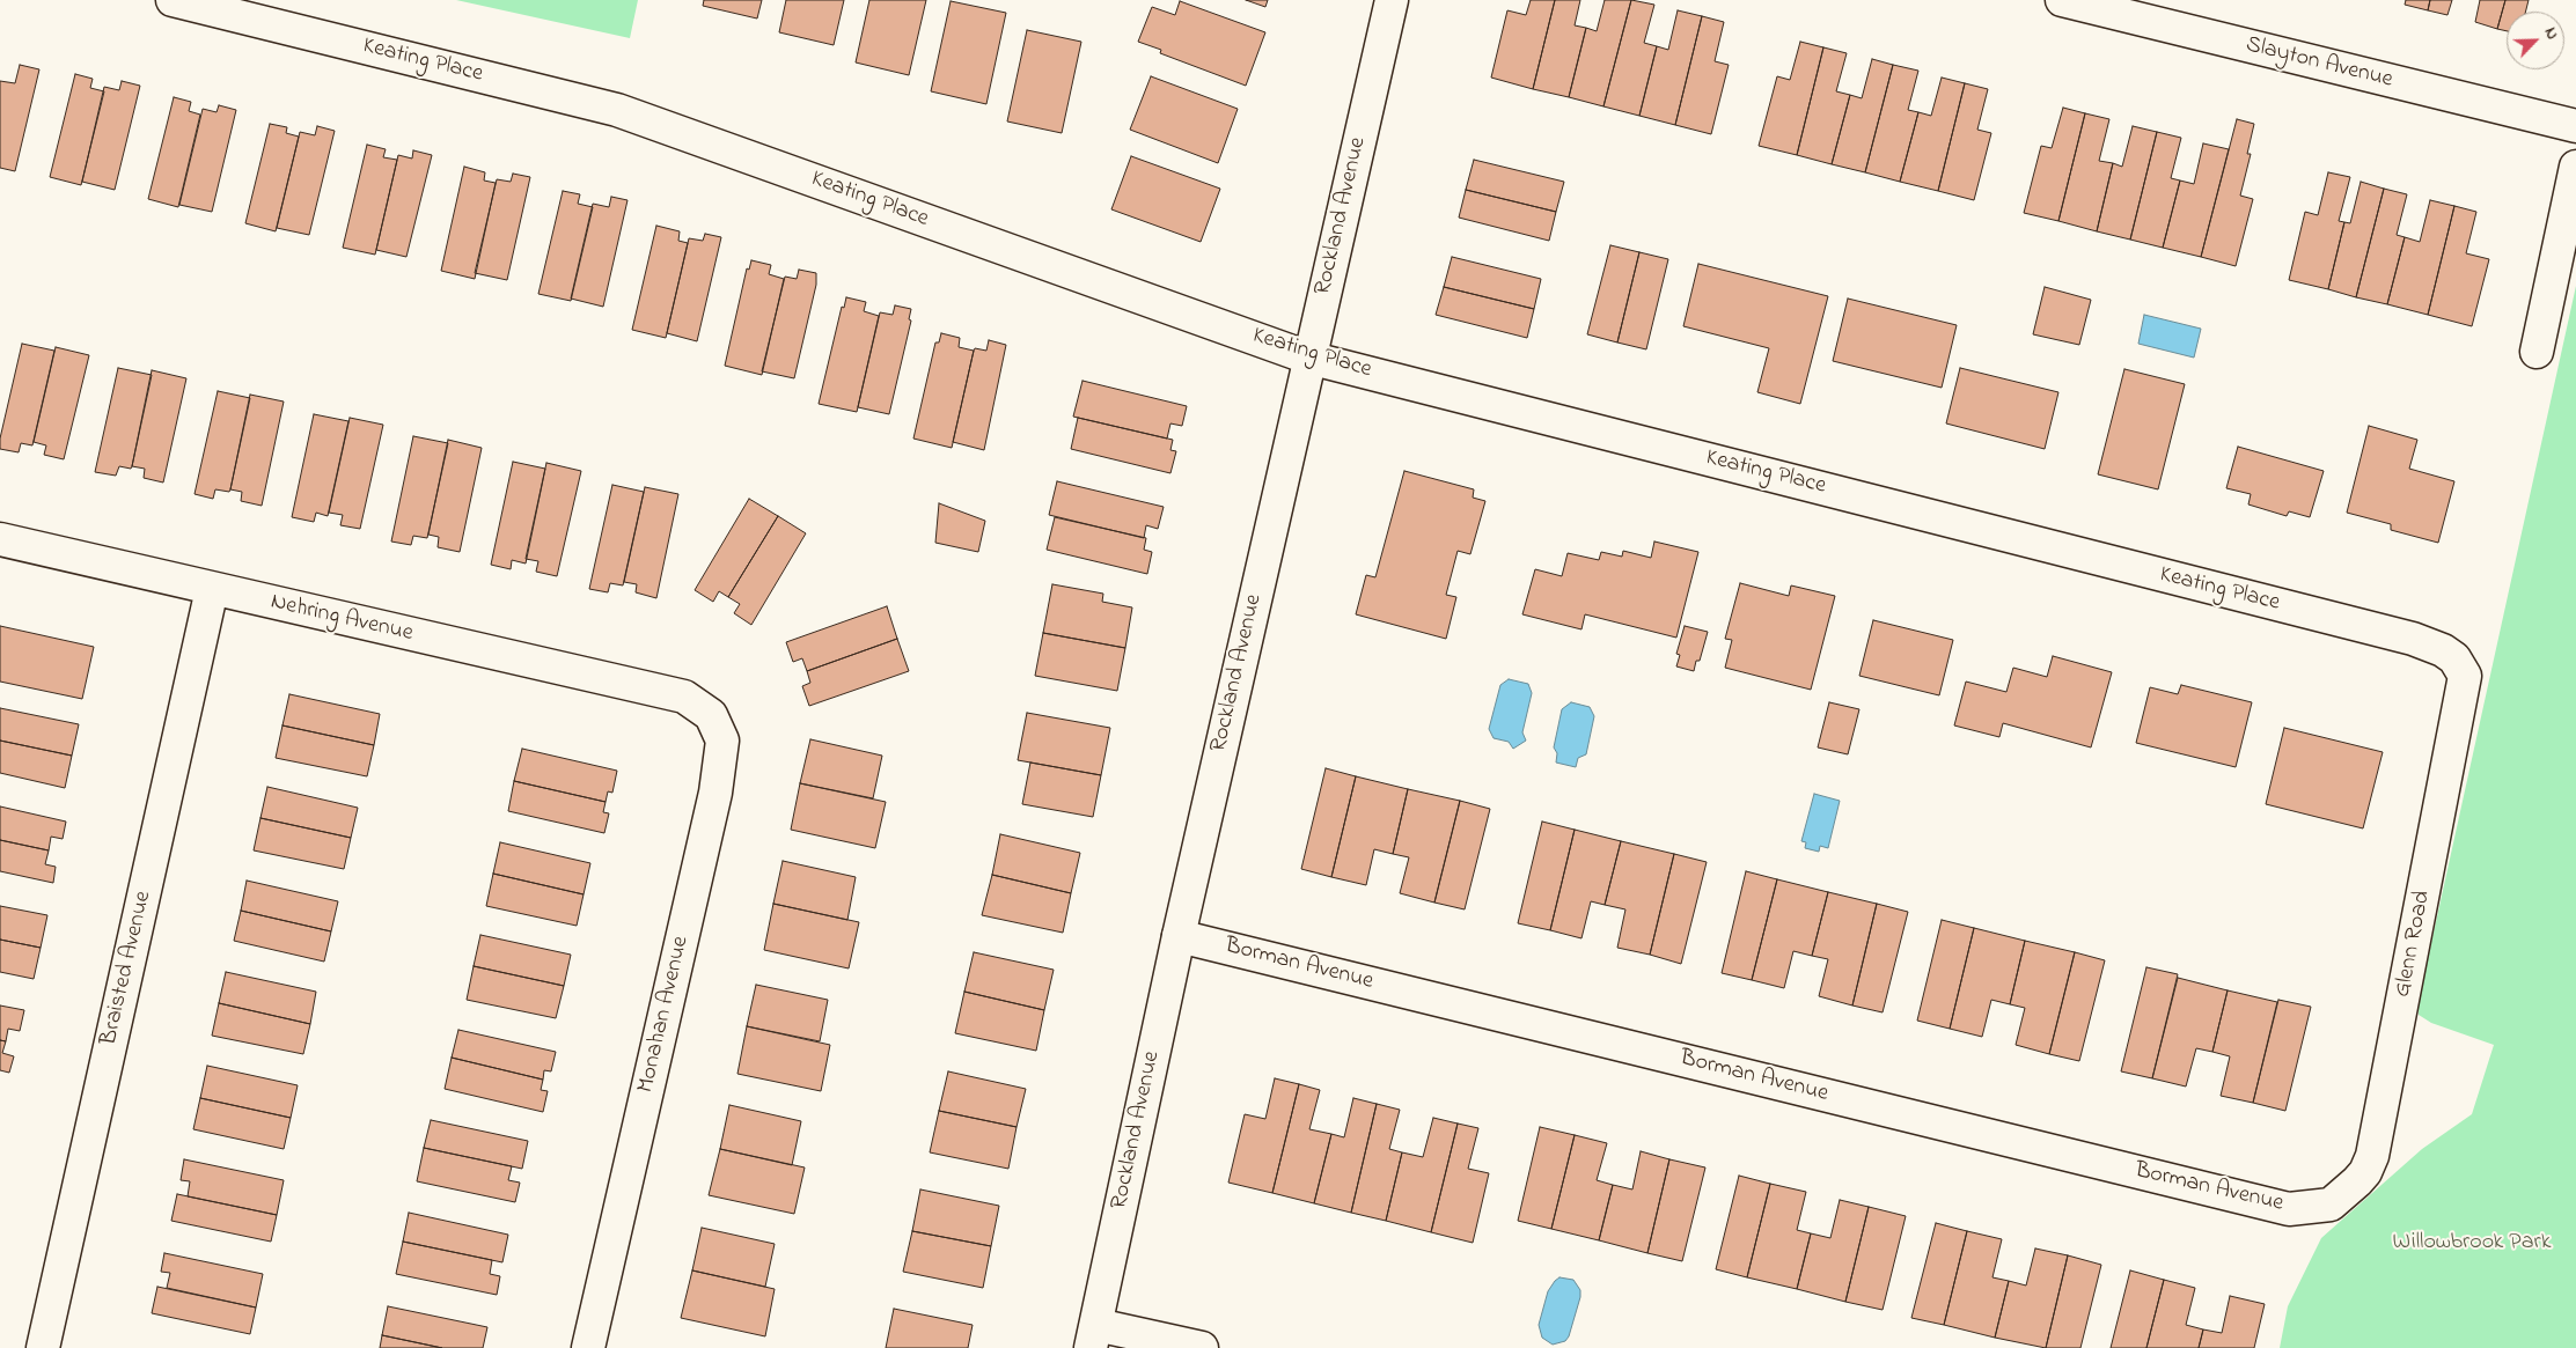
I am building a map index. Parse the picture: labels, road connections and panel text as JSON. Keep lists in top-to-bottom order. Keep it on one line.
{"streets":{"street":["Keating Place","Slayton Avenue","Rockland Avenue","Nehring Avenue","Glenn Road","Borman Avenue","Braisted Avenue","Monahan Avenue"]},"crossings":[["Keating Place","Rockland Avenue"],["Keating Place","Glenn Road"],["Rockland Avenue","Borman Avenue"],["Nehring Avenue","Braisted Avenue"],["Nehring Avenue","Monahan Avenue"],["Glenn Road","Borman Avenue"]],"parks":["Willowbrook Park"],"north":"top right"}
